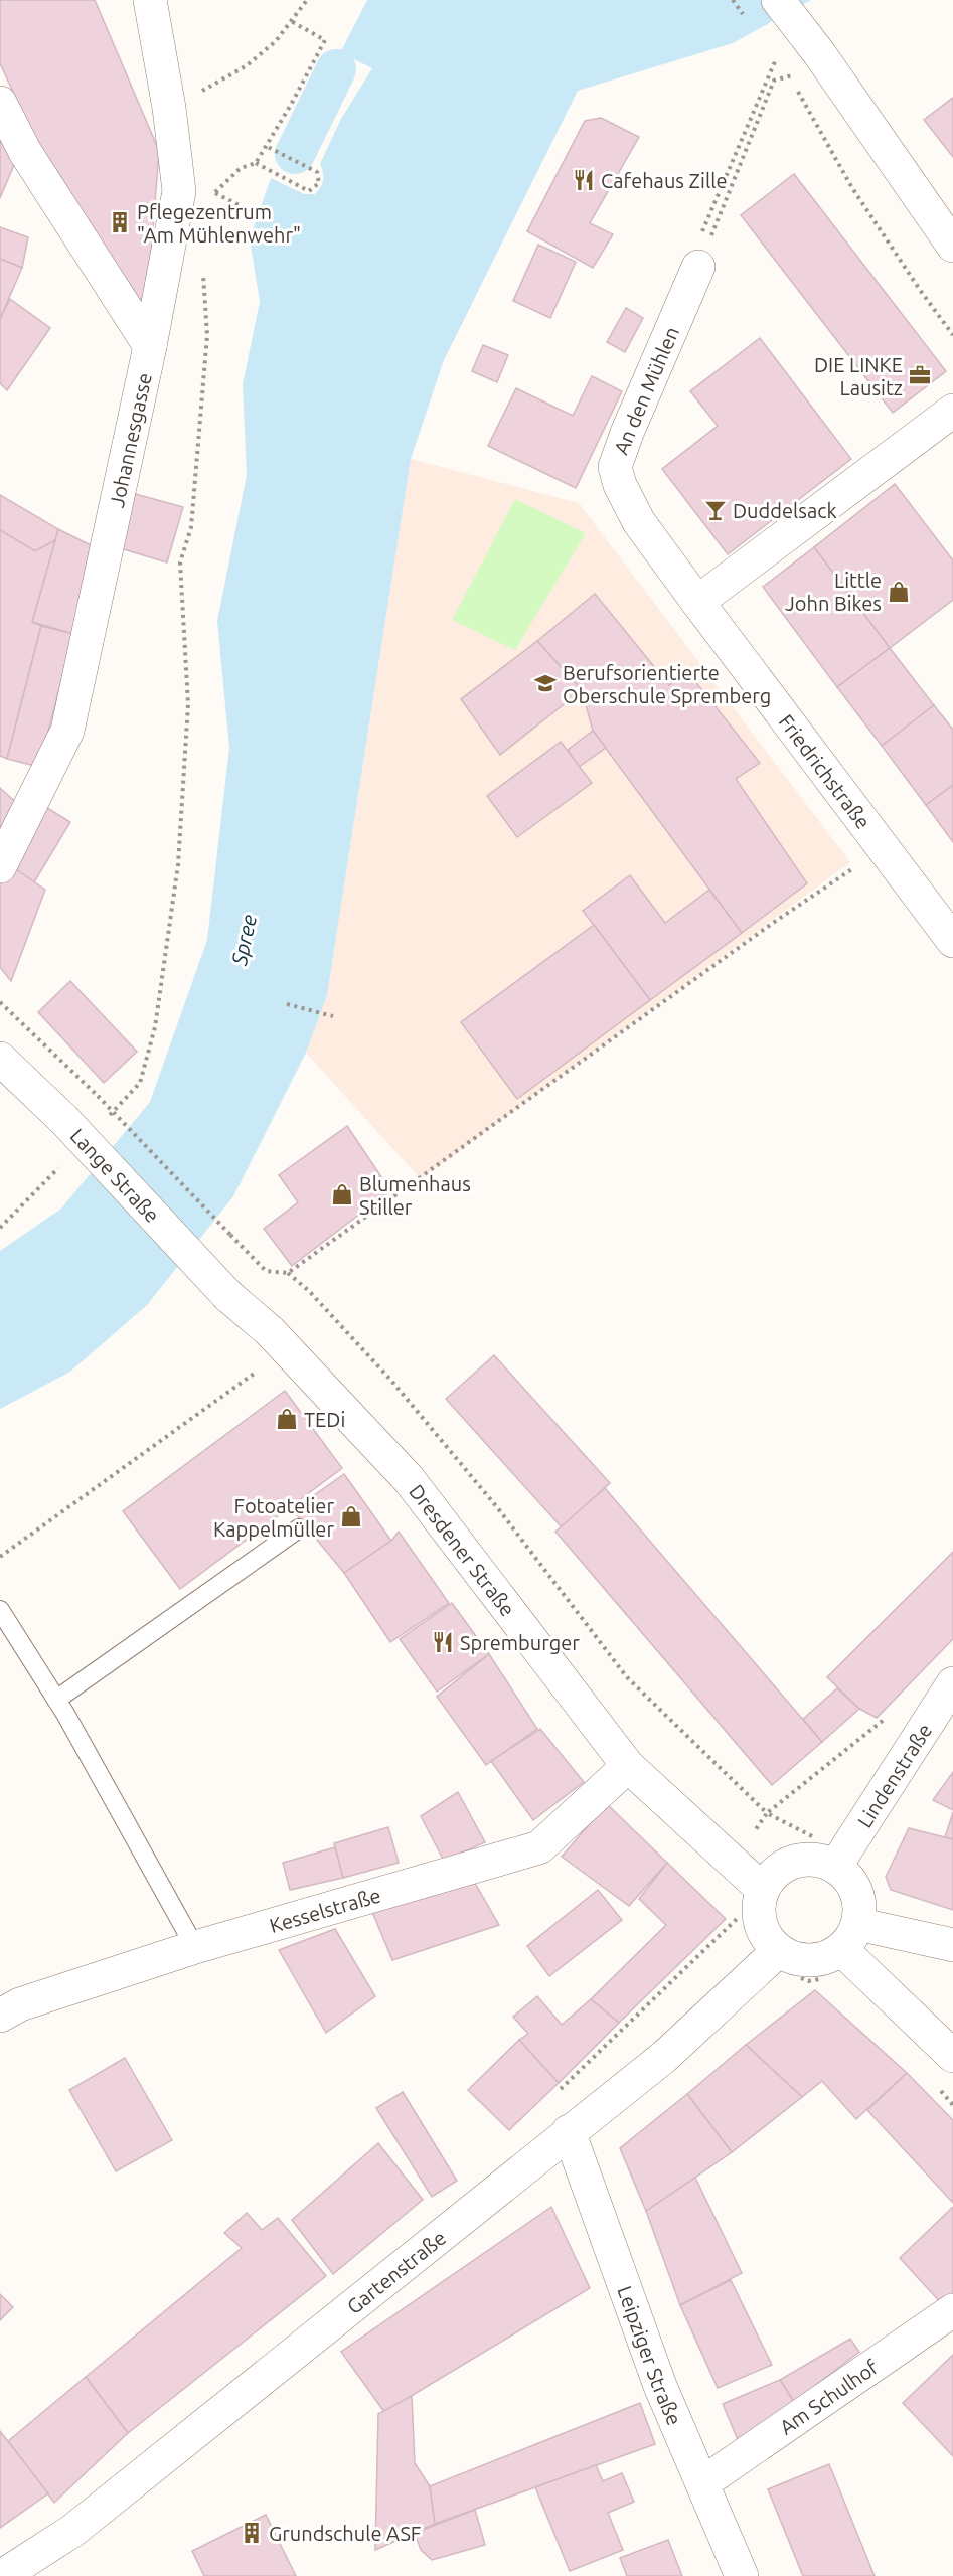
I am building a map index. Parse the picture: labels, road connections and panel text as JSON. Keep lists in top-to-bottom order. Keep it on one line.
{"streets":{"street":["An den Mühlen","Johannesgasse","Friedrichstraße","Lange Straße","Dresdener Straße","Lindenstraße","Kesselstraße","Gartenstraße","Leipziger Straße","Am Schulhof"]},"crossings":[["An den Mühlen","Friedrichstraße"],["Lange Straße","Dresdener Straße"],["Dresdener Straße","Lindenstraße"],["Dresdener Straße","Kesselstraße"],["Dresdener Straße","Gartenstraße"],["Lindenstraße","Gartenstraße"],["Gartenstraße","Leipziger Straße"],["Leipziger Straße","Am Schulhof"]],"water":["Spree"],"places":{"restaurant":["Cafehaus Zille","Spremburger"],"building":["Pflegezentrum \"Am Mühlenwehr\"","Grundschule ASF"],"office":["DIE LINKE Lausitz"],"bar":["Duddelsack"],"shop":["Little John Bikes","Blumenhaus Stiller","TEDi","Fotoatelier Kappelmüller"],"school or university":["Berufsorientierte Oberschule Spremberg"]}}
